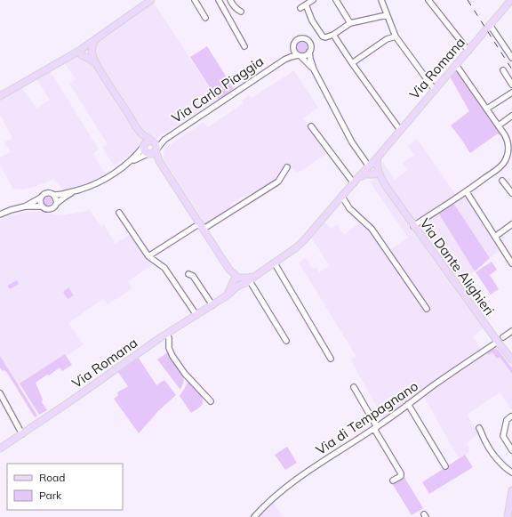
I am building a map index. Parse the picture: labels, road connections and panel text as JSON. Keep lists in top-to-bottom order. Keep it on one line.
{"streets":{"main road":["Via Romana","Via Dante Alighieri"],"street":["Via Carlo Piaggia","Via di Tempagnano"]},"crossings":[["Via Romana","Via Dante Alighieri"],["Via Dante Alighieri","Via di Tempagnano"]],"legend":["Road","Park"]}
